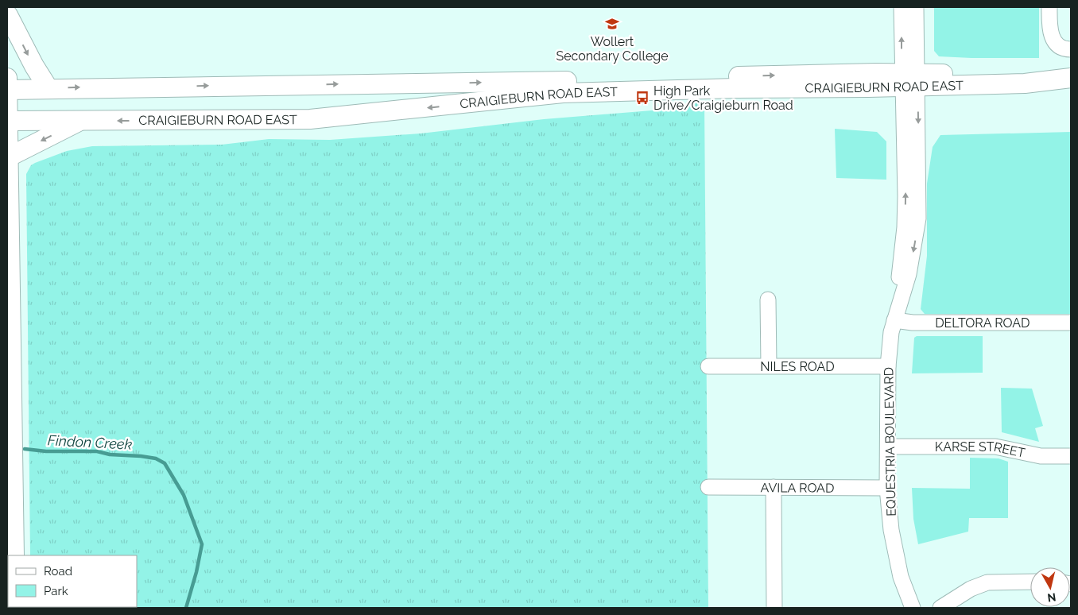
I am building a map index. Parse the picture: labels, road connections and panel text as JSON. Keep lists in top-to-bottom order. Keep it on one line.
{"streets":{"main road":["CRAIGIEBURN ROAD EAST"],"street":["DELTORA ROAD","NILES ROAD","EQUESTRIA BOULEVARD","KARSE STREET","AVILA ROAD"]},"crossings":[["CRAIGIEBURN ROAD EAST","EQUESTRIA BOULEVARD"],["DELTORA ROAD","EQUESTRIA BOULEVARD"],["NILES ROAD","EQUESTRIA BOULEVARD"],["EQUESTRIA BOULEVARD","KARSE STREET"],["EQUESTRIA BOULEVARD","AVILA ROAD"]],"water":["Findon Creek"],"places":{"school or university":["Wollert Secondary College"],"bus stop":["High Park Drive/Craigieburn Road"]},"legend":["Road","Park"],"north":"bottom"}
